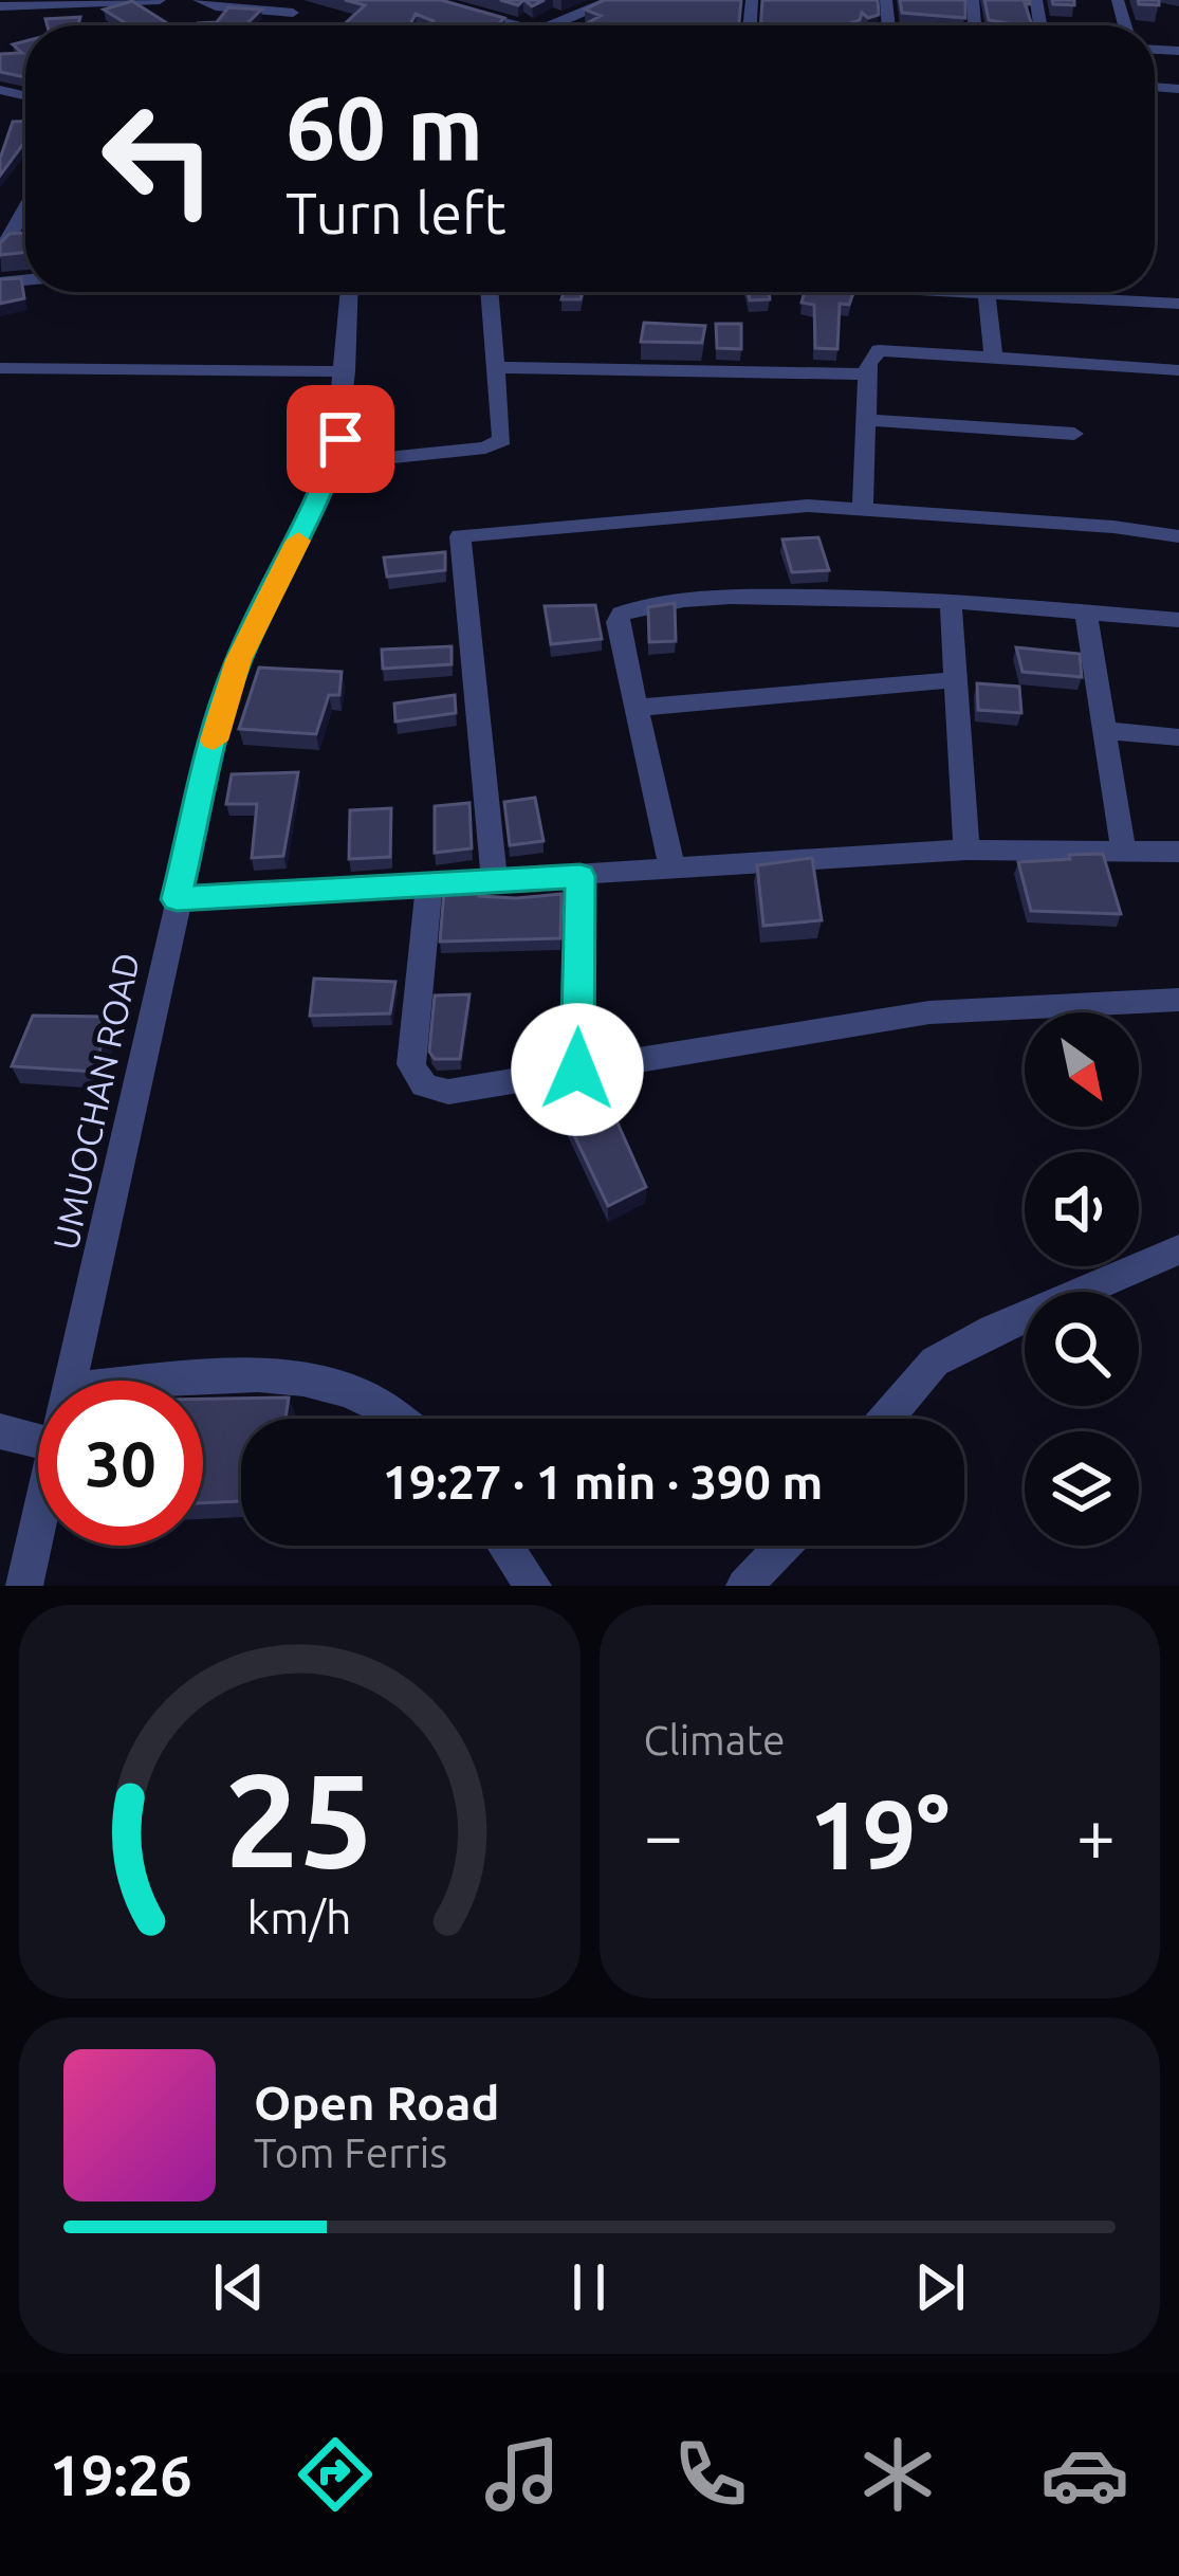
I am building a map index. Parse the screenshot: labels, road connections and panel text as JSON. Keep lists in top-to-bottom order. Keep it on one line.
{"streets":{"street":["UMUOCHAN ROAD"]},"north":"bottom right","page":{"turn":["60 m","Turn left"],"limit":"30","trip":"19:27 · 1 min · 390 m","tile":"Climate","heat":["−","19°","+"],"song":["Open Road","Tom Ferris"],"tabs":"19:26","gauge":["25","km/h"]}}
